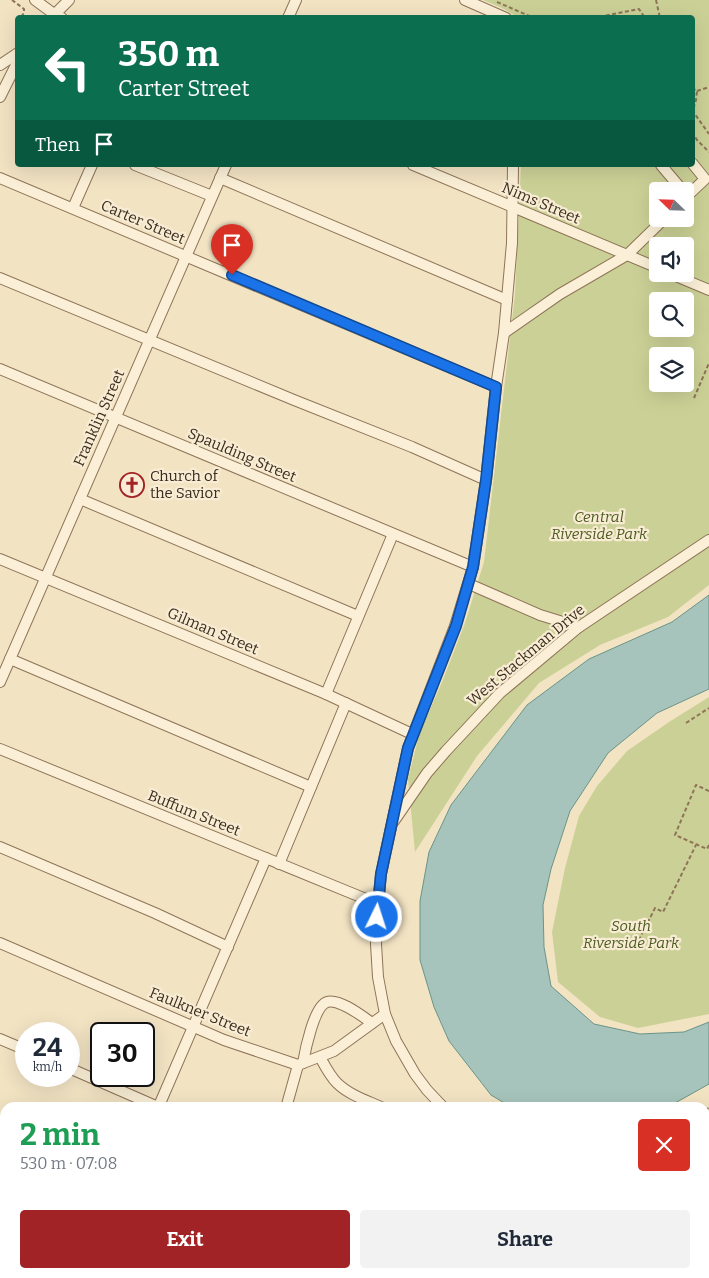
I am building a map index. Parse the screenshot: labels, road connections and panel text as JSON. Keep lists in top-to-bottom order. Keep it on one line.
{"streets":{"street":["Nims Street","Carter Street","Franklin Street","Spaulding Street","Gilman Street","West Stackman Drive","Buffum Street","Faulkner Street"]},"crossings":[["Carter Street","Franklin Street"],["Franklin Street","Spaulding Street"],["Franklin Street","Gilman Street"]],"parks":["Central Riverside Park","South Riverside Park"],"places":{"church":["Church of the Savior"]},"north":"top left","page":{"turn":["350 m","Carter Street"],"then":"Then","speed":"24 km/h","limit":"30","heading":["2 min","530 m · 07:08"],"buttons":["Exit","Share"]}}
